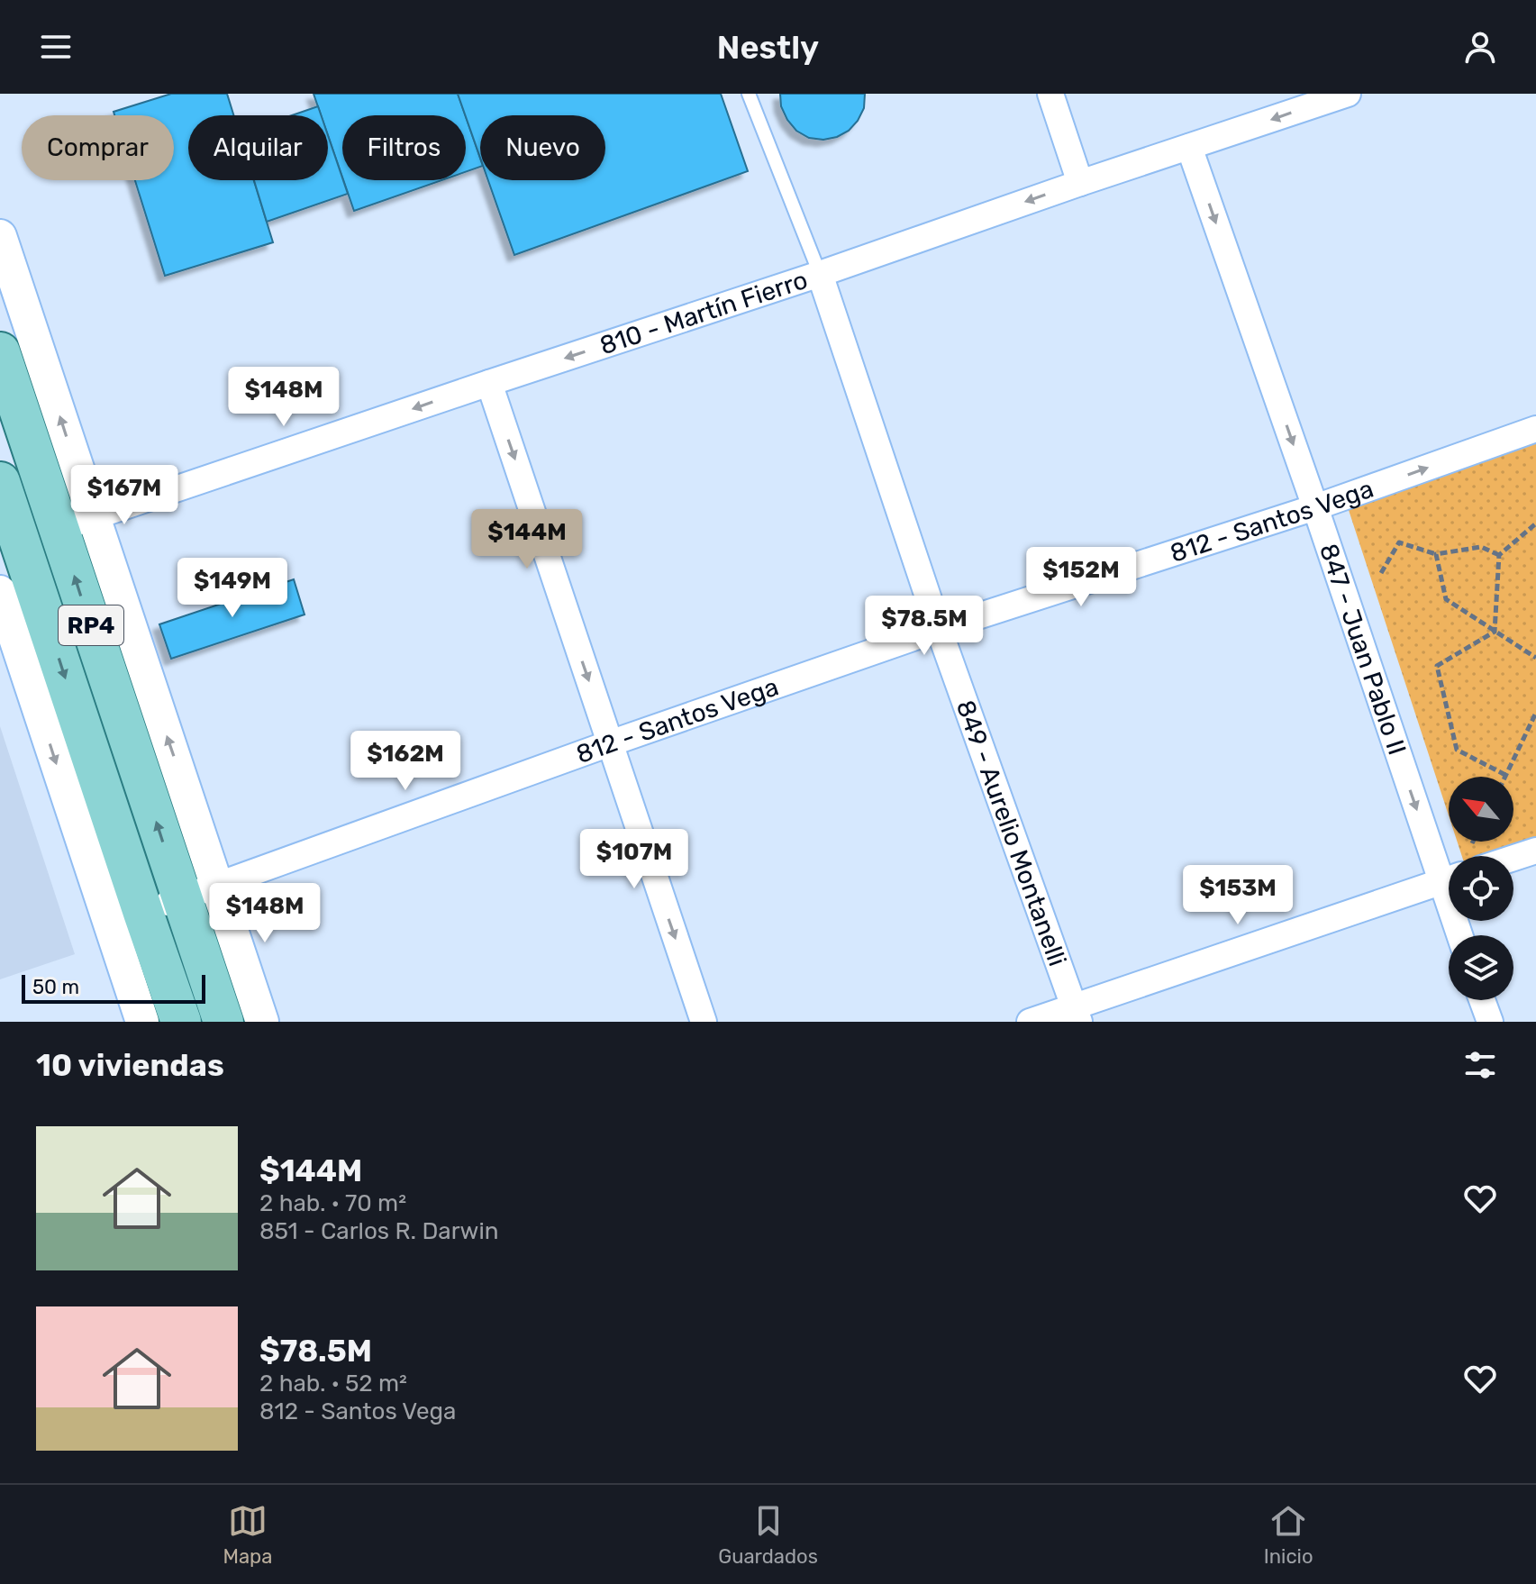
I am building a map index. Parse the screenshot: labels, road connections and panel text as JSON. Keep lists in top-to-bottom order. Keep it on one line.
{"streets":{"main road":["RP4"],"street":["810 - Martín Fierro","812 - Santos Vega","847 - Juan Pablo II","849 - Aurelio Montanelli"]},"crossings":[["810 - Martín Fierro","RP4"],["810 - Martín Fierro","847 - Juan Pablo II"],["810 - Martín Fierro","849 - Aurelio Montanelli"],["812 - Santos Vega","RP4"],["812 - Santos Vega","847 - Juan Pablo II"],["812 - Santos Vega","849 - Aurelio Montanelli"]],"one_way":["810 - Martín Fierro","847 - Juan Pablo II"],"scale_bar":"50 m","north":"top left","page":{"header":"Nestly","chip":["Comprar","Alquilar","Filtros","Nuevo"],"price":["$148M","$167M","$144M","$152M","$149M","$78.5M","$162M","$107M","$153M","$148M"],"scale":"50 m","heading":"10 viviendas","list":[{"name":"$144M","note":"2 hab. · 70 m² · 851 - Carlos R. Darwin"},{"name":"$78.5M","note":"2 hab. · 52 m² · 812 - Santos Vega"}],"tabs":["Mapa","Guardados","Inicio"]}}
